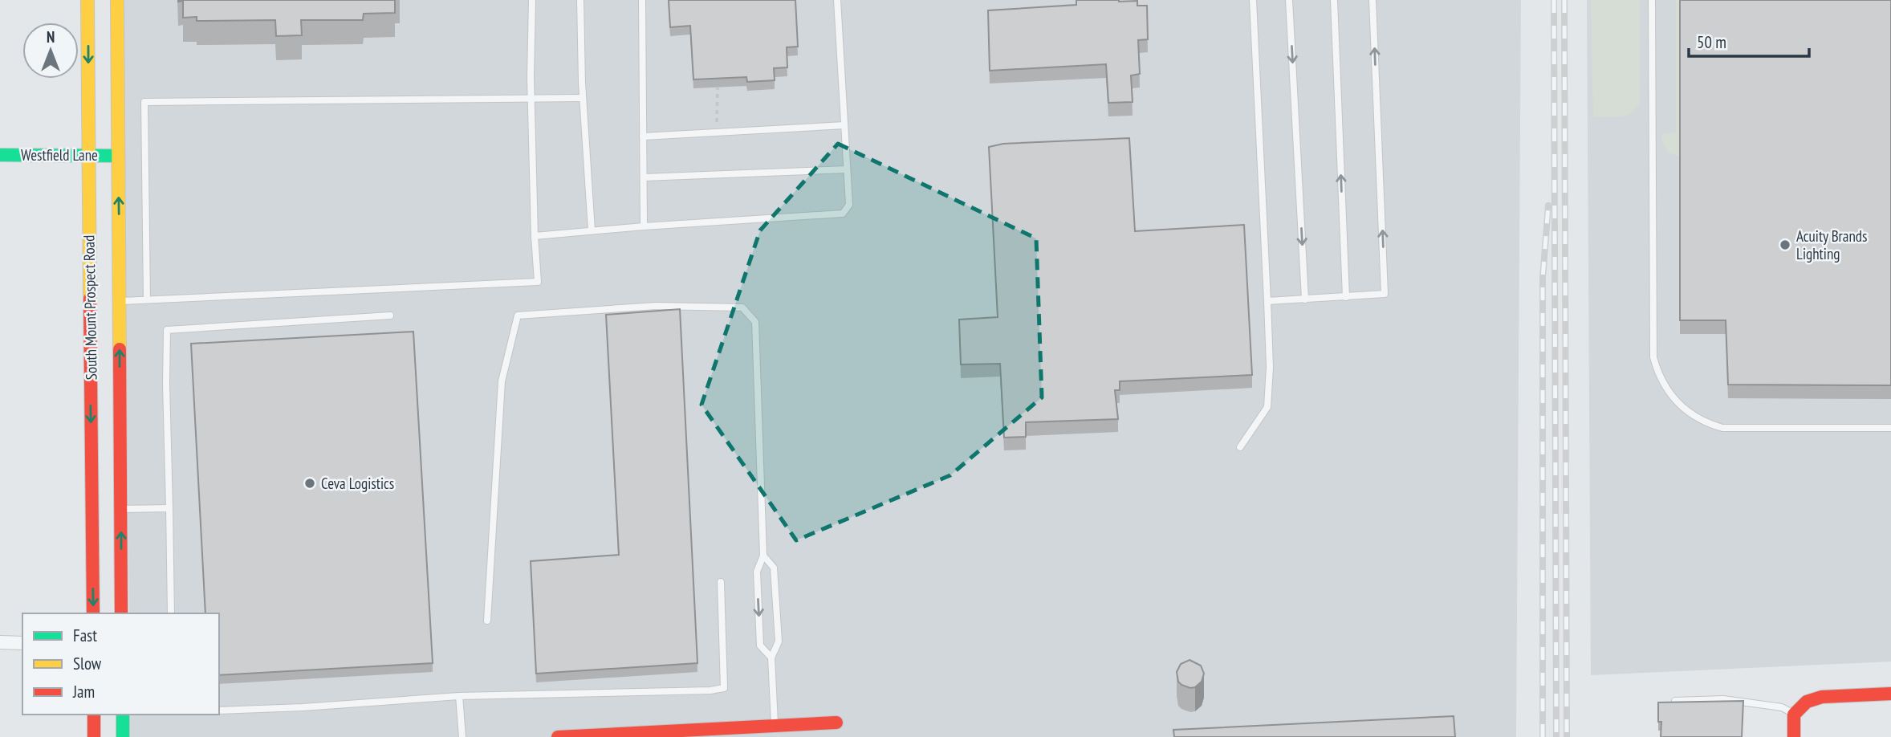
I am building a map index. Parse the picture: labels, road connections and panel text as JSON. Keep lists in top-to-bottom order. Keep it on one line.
{"streets":{"main road":["Westfield Lane","South Mount Prospect Road"]},"crossings":[["Westfield Lane","South Mount Prospect Road"]],"places":["Acuity Brands Lighting","Ceva Logistics"],"legend":["Fast","Slow","Jam"],"scale_bar":"50 m","north":"top"}
